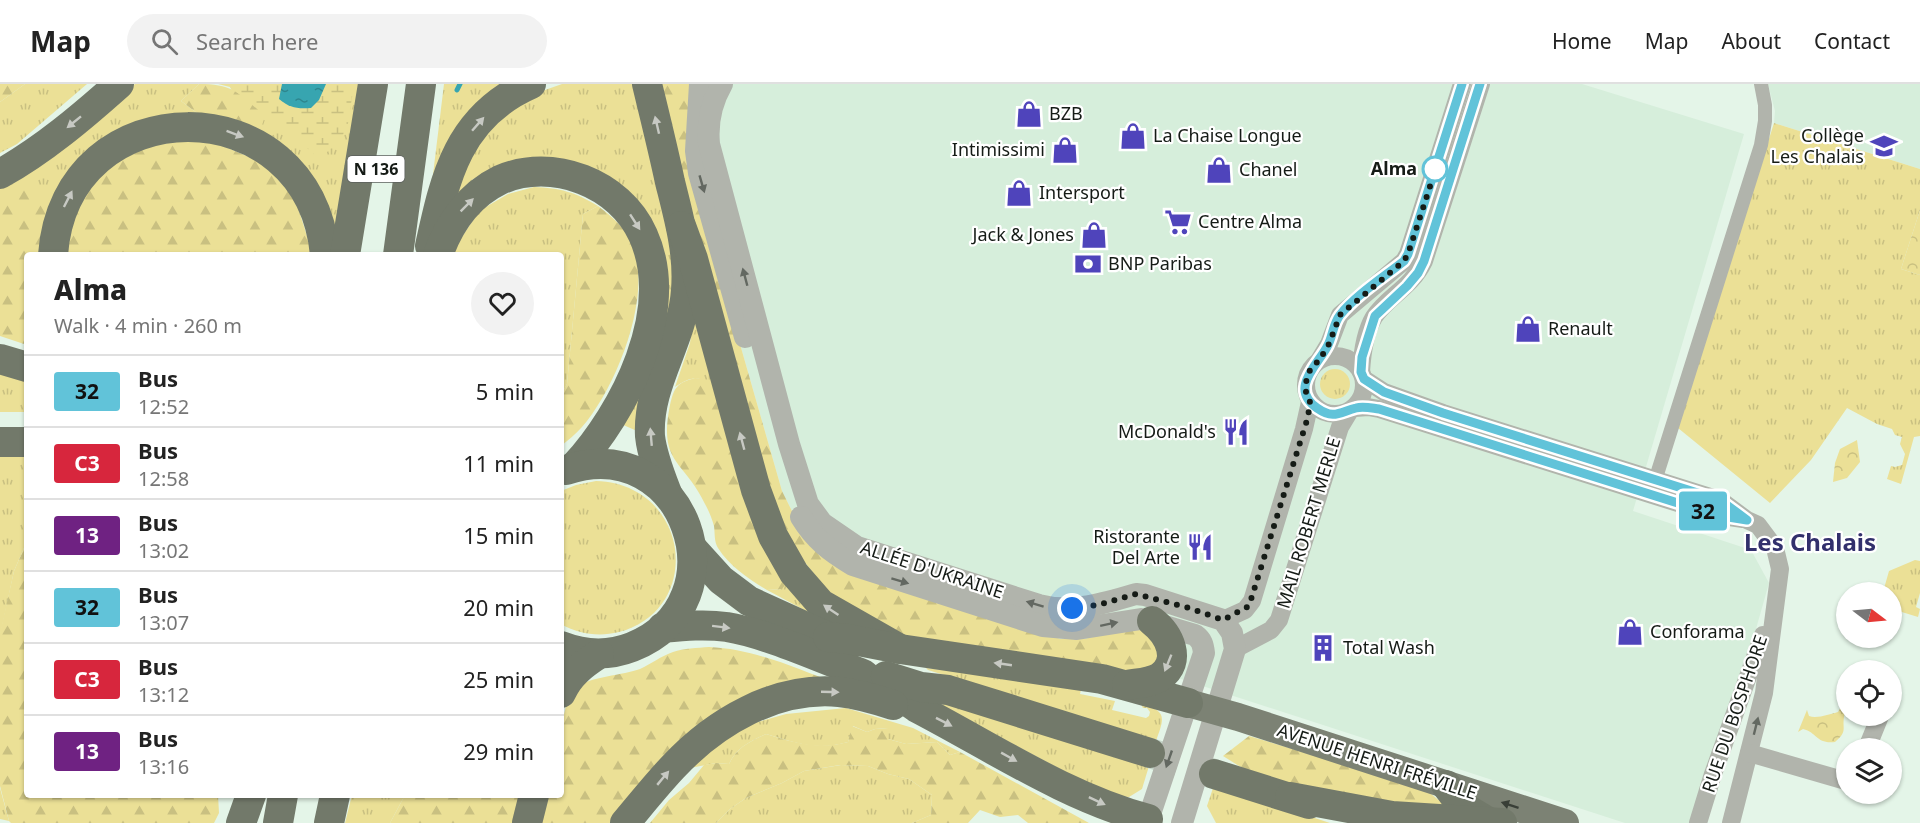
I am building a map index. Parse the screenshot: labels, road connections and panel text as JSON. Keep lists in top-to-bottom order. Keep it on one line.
{"streets":{"highway":["N 136"],"main road":["AVENUE HENRI FRÉVILLE"],"street":["MAIL ROBERT MERLE","ALLÉE D'UKRAINE","RUE DU BOSPHORE"]},"crossings":[["MAIL ROBERT MERLE","ALLÉE D'UKRAINE"],["MAIL ROBERT MERLE","RUE DU BOSPHORE"],["ALLÉE D'UKRAINE","AVENUE HENRI FRÉVILLE"]],"districts":["Les Chalais"],"places":{"shop":["BZB","La Chaise Longue","Intimissimi","Chanel","Intersport","Jack & Jones","Renault","Conforama"],"school or university":["Collège Les Chalais"],"other":["Alma"],"supermarket":["Centre Alma"],"bank":["BNP Paribas"],"restaurant":["McDonald's","Ristorante Del Arte"],"building":["Total Wash"]},"lines":["bus line 32"],"north":"right","page":{"header":"Map","search":"Search here","nav":["Home","Map","About","Contact"],"on_map":"32","heading":["Alma","Walk · 4 min · 260 m"],"list":[{"mark":"32","name":"Bus","note":"12:52","value":"5 min"},{"mark":"C3","name":"Bus","note":"12:58","value":"11 min"},{"mark":"13","name":"Bus","note":"13:02","value":"15 min"},{"mark":"32","name":"Bus","note":"13:07","value":"20 min"},{"mark":"C3","name":"Bus","note":"13:12","value":"25 min"},{"mark":"13","name":"Bus","note":"13:16","value":"29 min"}]}}
